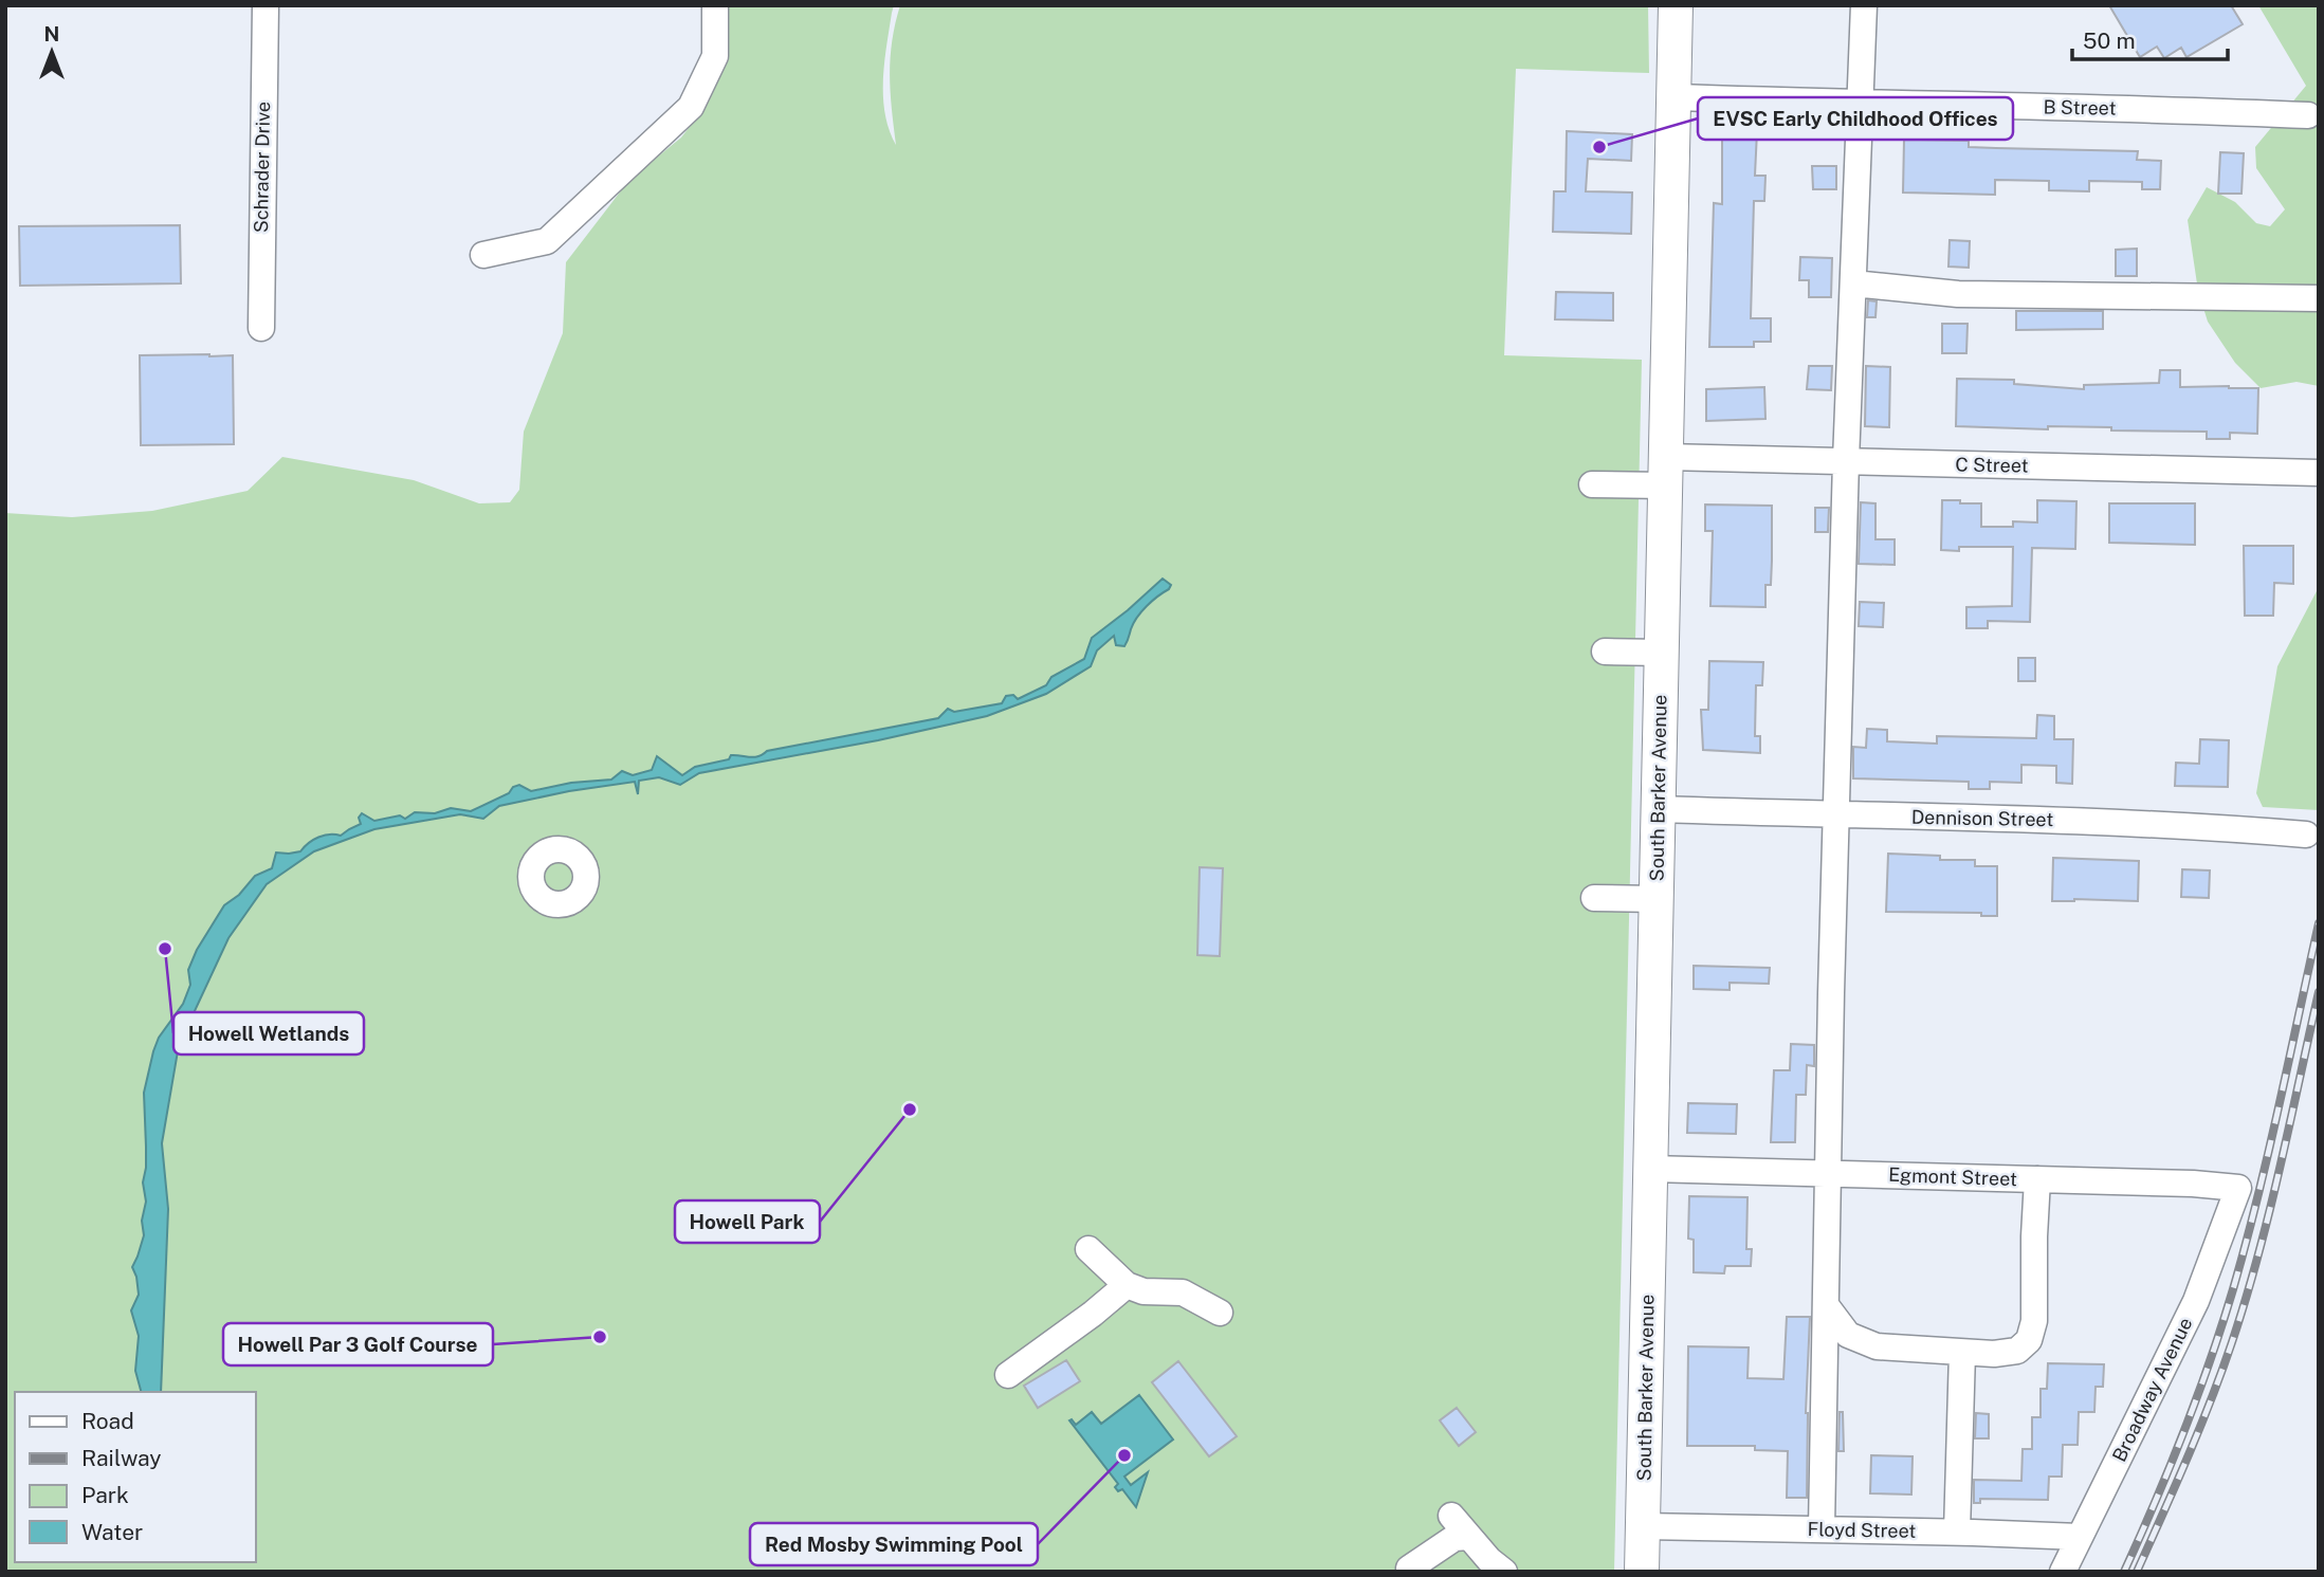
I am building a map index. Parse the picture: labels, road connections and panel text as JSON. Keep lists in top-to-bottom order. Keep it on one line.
{"streets":{"main road":["South Barker Avenue"],"street":["B Street","Schrader Drive","C Street","Dennison Street","Egmont Street","Broadway Avenue","Floyd Street"]},"crossings":[["B Street","South Barker Avenue"],["C Street","South Barker Avenue"],["South Barker Avenue","Dennison Street"],["South Barker Avenue","Egmont Street"],["South Barker Avenue","Floyd Street"],["Egmont Street","Broadway Avenue"],["Broadway Avenue","Floyd Street"]],"places":["EVSC Early Childhood Offices","Howell Wetlands","Howell Park","Howell Par 3 Golf Course","Red Mosby Swimming Pool"],"legend":["Road","Railway","Park","Water"],"scale_bar":"50 m","north":"top"}
